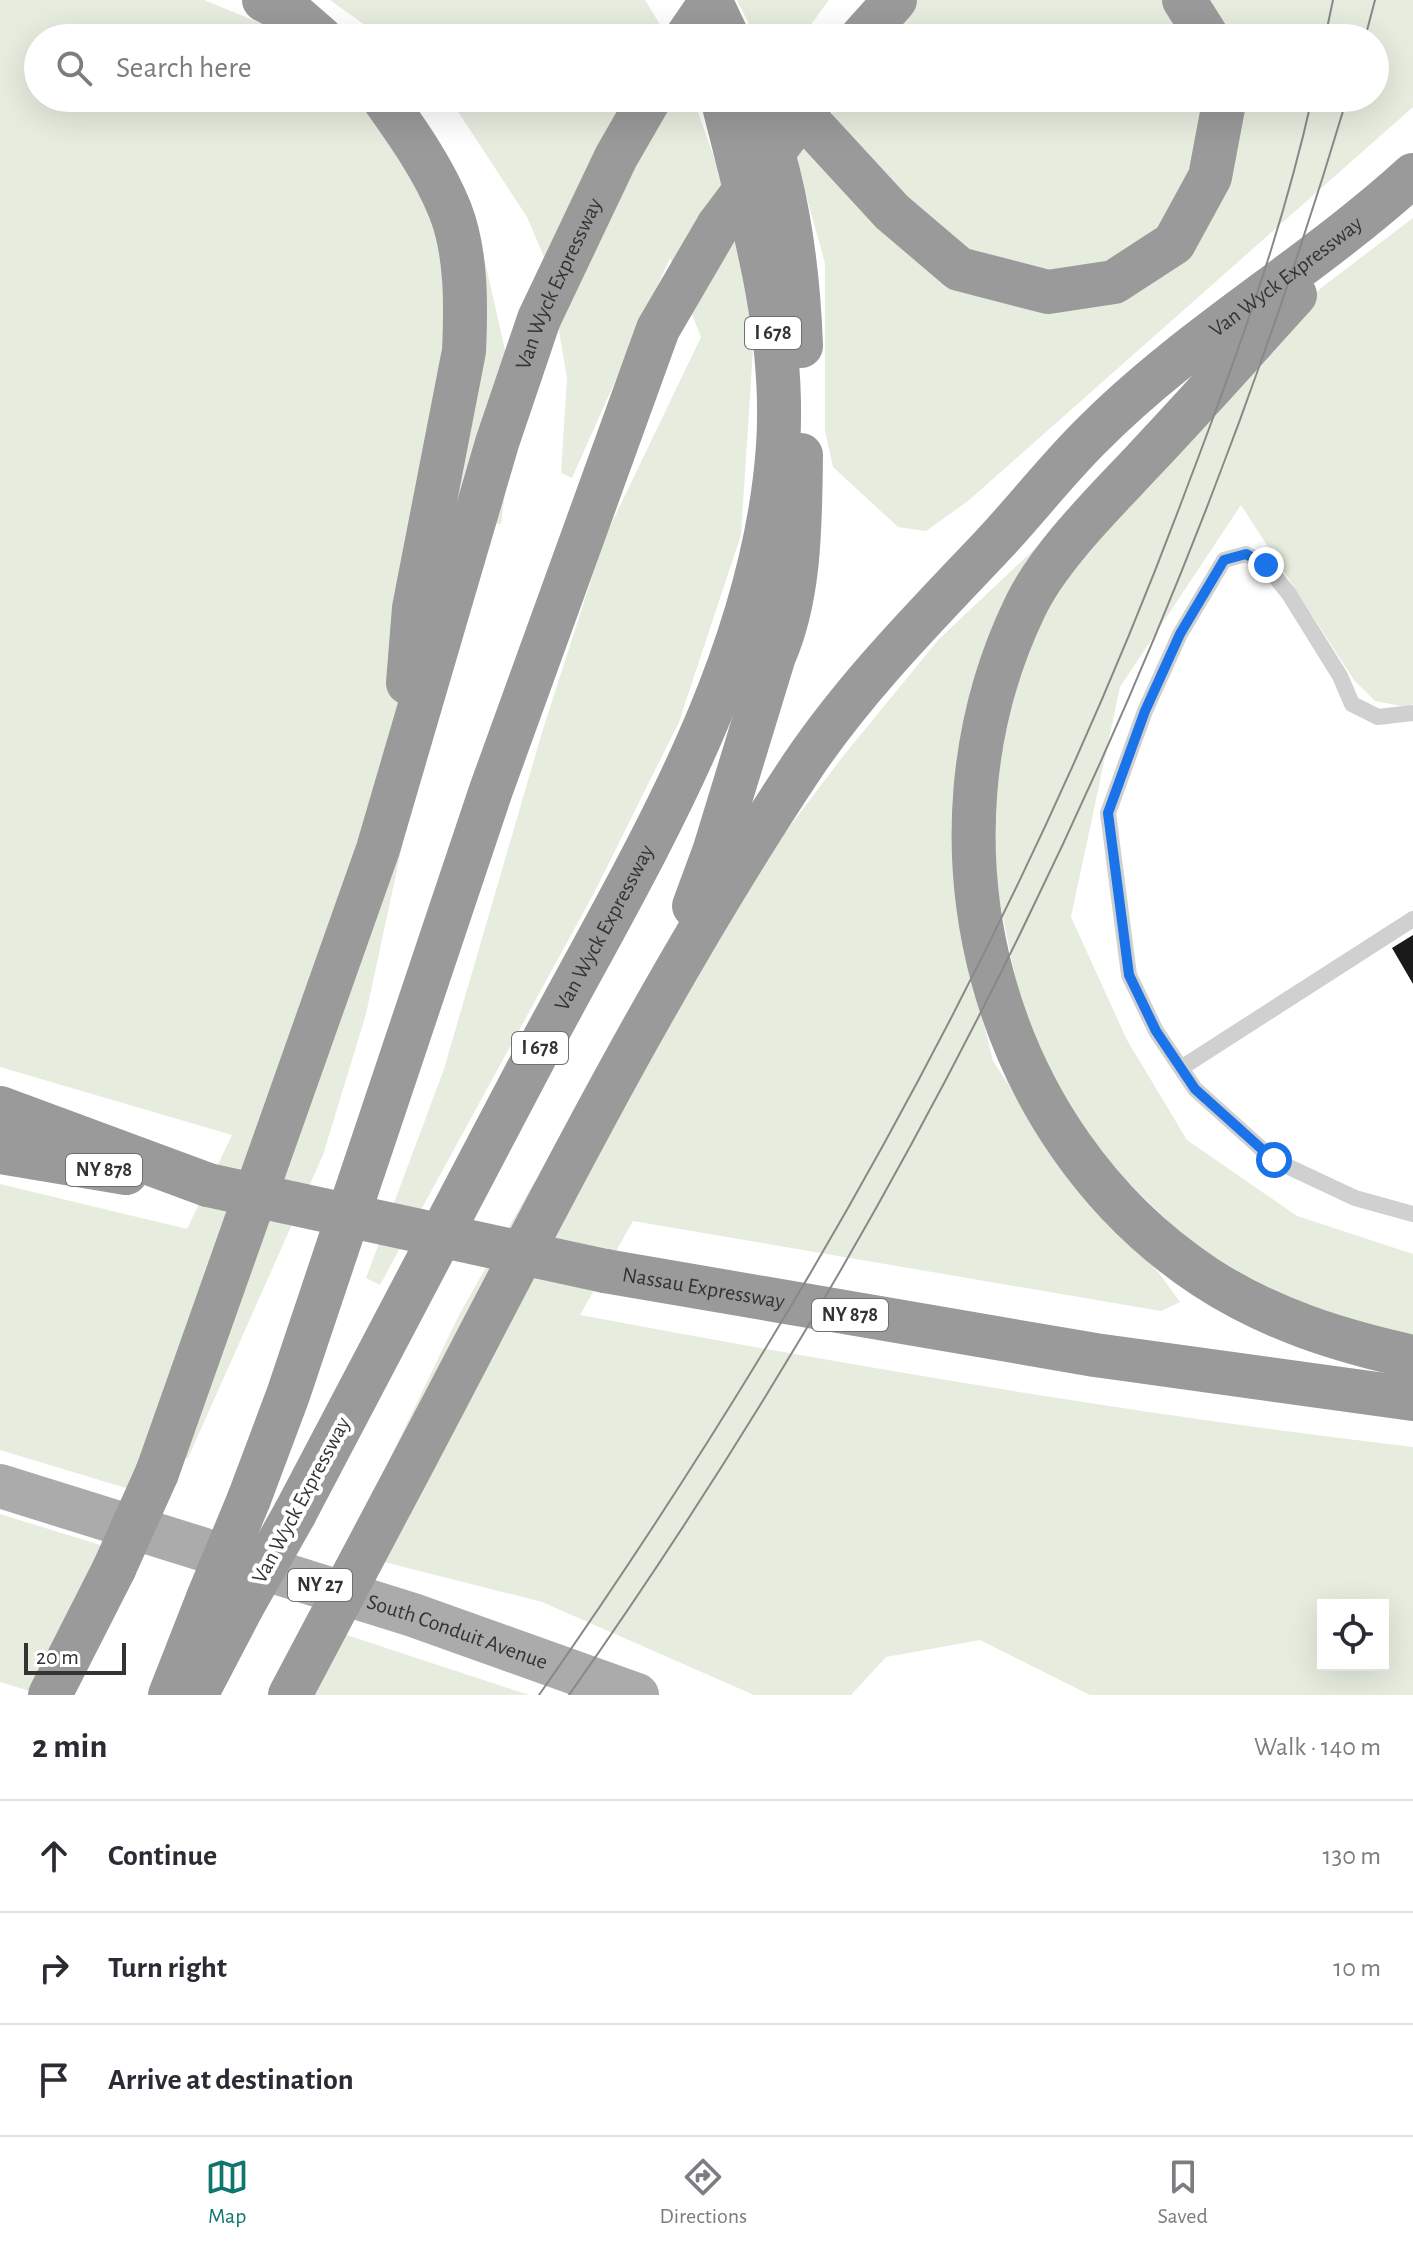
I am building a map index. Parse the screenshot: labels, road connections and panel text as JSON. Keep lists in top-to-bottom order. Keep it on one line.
{"streets":{"highway":["Van Wyck Expressway","I 678","NY 878","Nassau Expressway"],"main road":["NY 27","South Conduit Avenue"]},"scale_bar":"20 m","page":{"search":"Search here","scale":"20 m","heading":["2 min","Walk · 140 m"],"list":[["Continue","130 m"],["Turn right","10 m"],"Arrive at destination"],"nav":["Map","Directions","Saved"]}}
